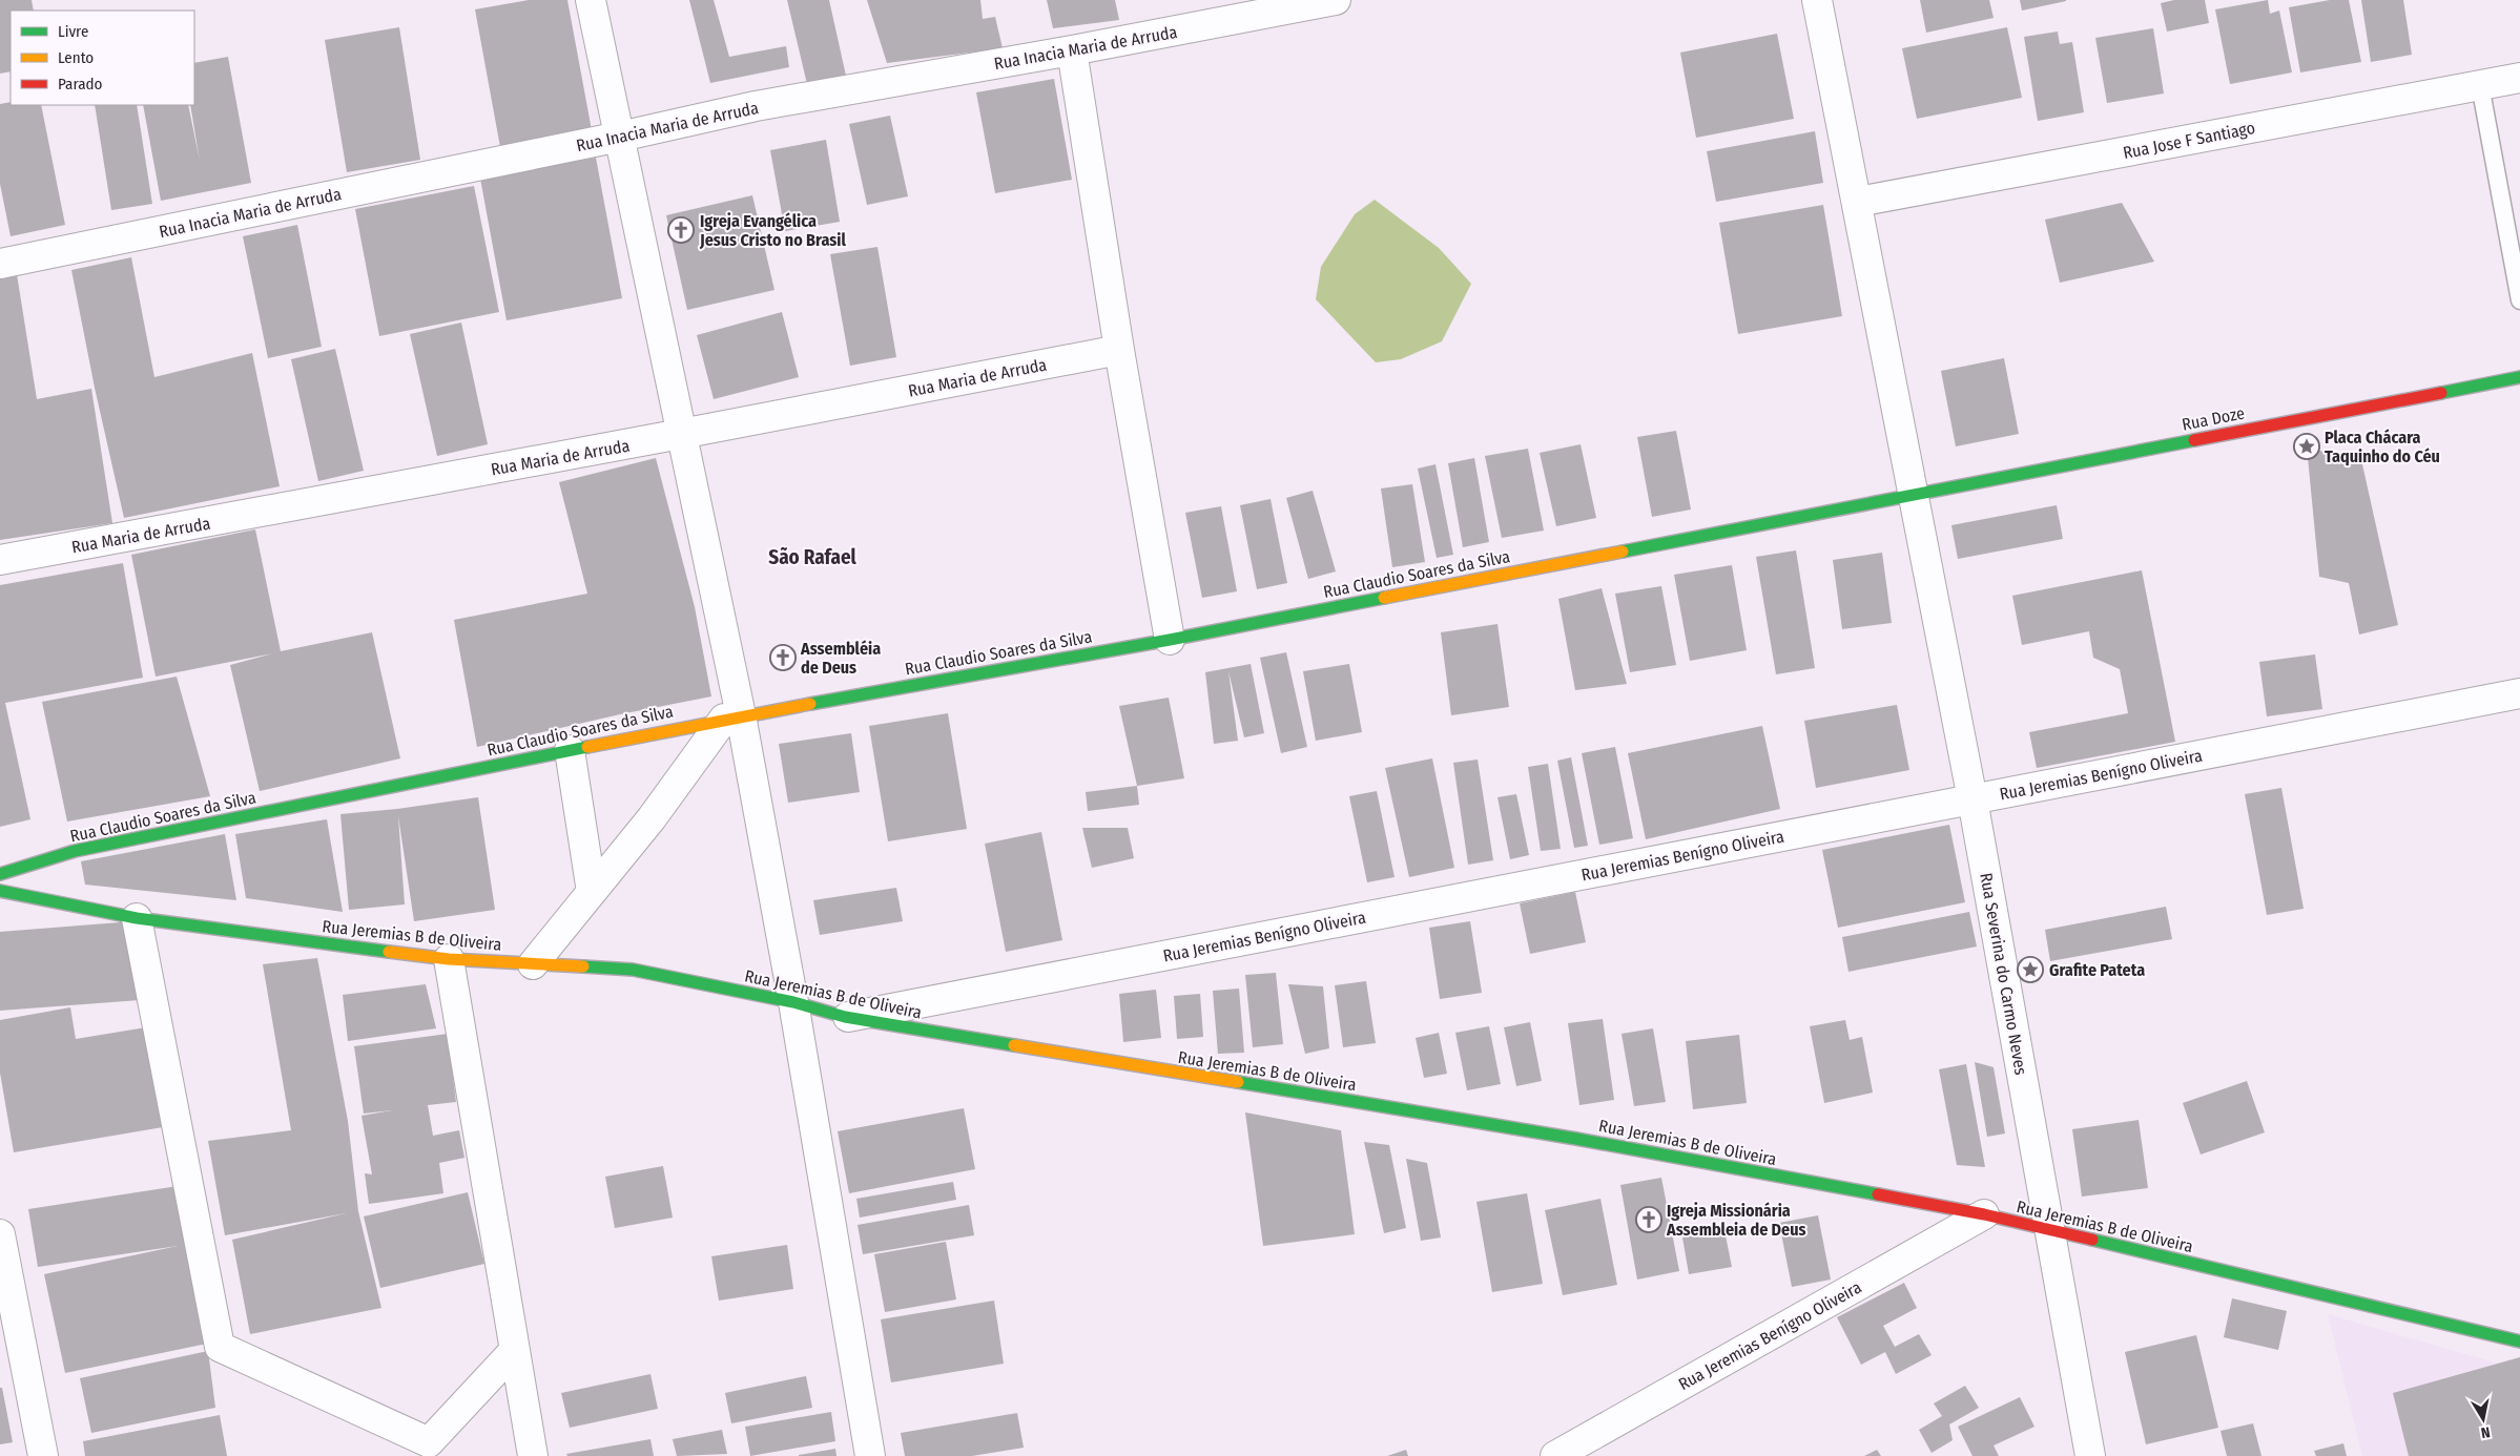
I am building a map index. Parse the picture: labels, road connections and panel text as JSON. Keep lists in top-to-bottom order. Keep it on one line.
{"streets":{"street":["Rua Inacia Maria de Arruda","Rua Jose F Santiago","Rua Maria de Arruda","Rua Doze","Rua Claudio Soares da Silva","Rua Jeremias Benígno Oliveira","Rua Jeremias B de Oliveira","Rua Severina do Carmo Neves"]},"crossings":[["Rua Jose F Santiago","Rua Severina do Carmo Neves"],["Rua Doze","Rua Claudio Soares da Silva"],["Rua Doze","Rua Severina do Carmo Neves"],["Rua Claudio Soares da Silva","Rua Severina do Carmo Neves"],["Rua Jeremias Benígno Oliveira","Rua Jeremias B de Oliveira"],["Rua Jeremias Benígno Oliveira","Rua Severina do Carmo Neves"],["Rua Jeremias B de Oliveira","Rua Severina do Carmo Neves"]],"districts":["São Rafael"],"places":{"church":["Igreja Evangélica Jesus Cristo no Brasil","Assembléia de Deus","Igreja Missionária Assembleia de Deus"],"place":["Placa Chácara Taquinho do Céu","Grafite Pateta"]},"legend":["Livre","Lento","Parado"],"north":"bottom"}
